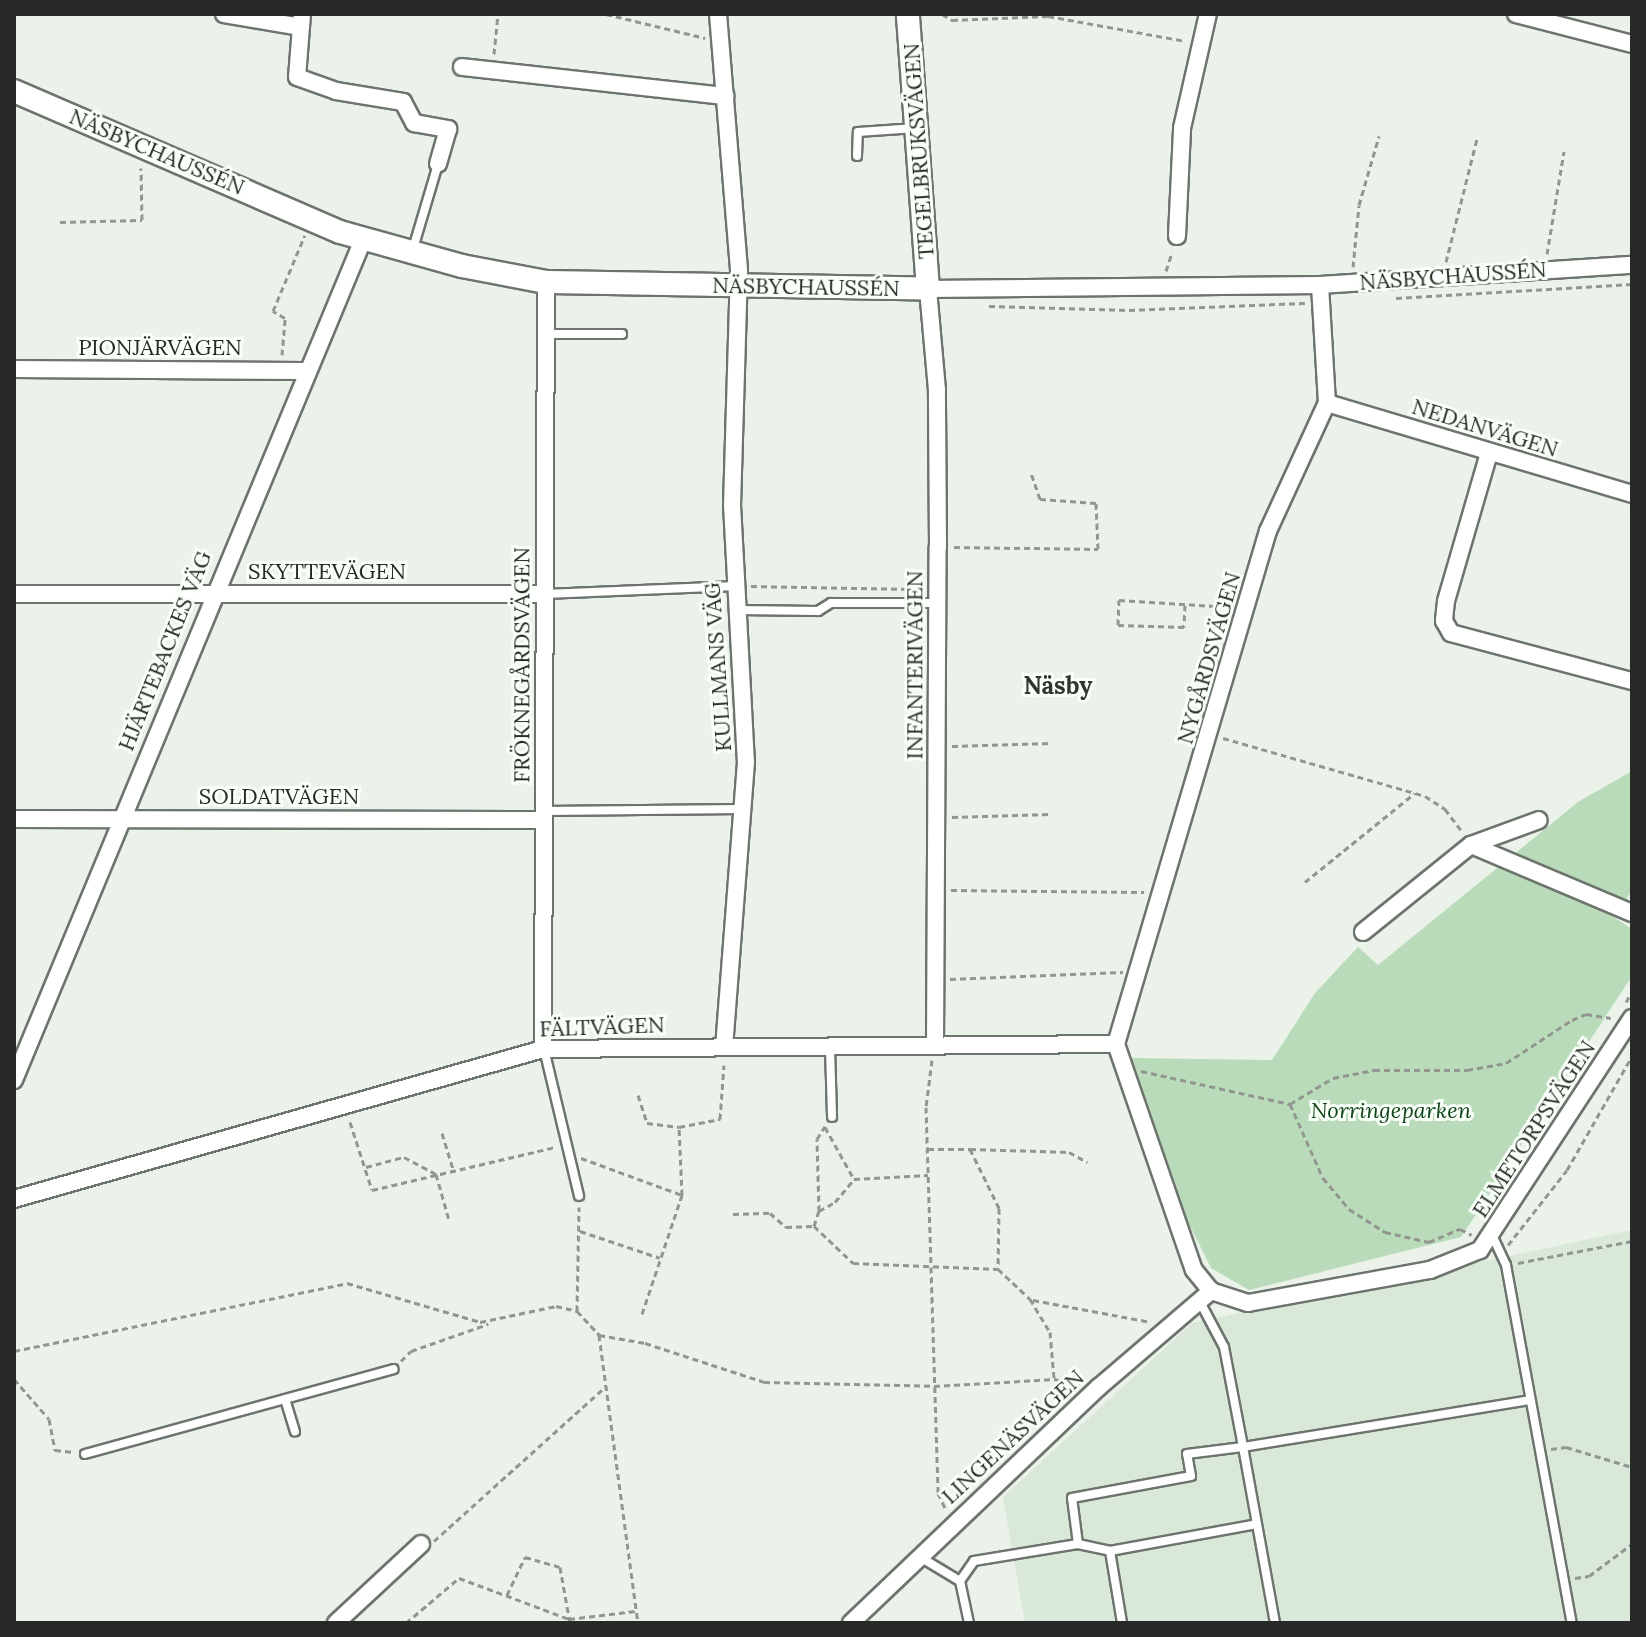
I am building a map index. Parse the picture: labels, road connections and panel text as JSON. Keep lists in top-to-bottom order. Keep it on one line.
{"streets":{"street":["TEGELBRUKSVÄGEN","NÄSBYCHAUSSÉN","PIONJÄRVÄGEN","NEDANVÄGEN","SKYTTEVÄGEN","HJÄRTEBACKES VÄG","NYGÅRDSVÄGEN","FRÖKNEGÅRDSVÄGEN","INFANTERIVÄGEN","KULLMANS VÄG","SOLDATVÄGEN","FÄLTVÄGEN","ELMETORPSVÄGEN","LINGENÄSVÄGEN"]},"crossings":[["TEGELBRUKSVÄGEN","NÄSBYCHAUSSÉN"],["TEGELBRUKSVÄGEN","INFANTERIVÄGEN"],["NÄSBYCHAUSSÉN","HJÄRTEBACKES VÄG"],["NÄSBYCHAUSSÉN","NYGÅRDSVÄGEN"],["NÄSBYCHAUSSÉN","FRÖKNEGÅRDSVÄGEN"],["NÄSBYCHAUSSÉN","INFANTERIVÄGEN"],["NÄSBYCHAUSSÉN","KULLMANS VÄG"],["PIONJÄRVÄGEN","HJÄRTEBACKES VÄG"],["NEDANVÄGEN","NYGÅRDSVÄGEN"],["SKYTTEVÄGEN","HJÄRTEBACKES VÄG"],["SKYTTEVÄGEN","FRÖKNEGÅRDSVÄGEN"],["HJÄRTEBACKES VÄG","SOLDATVÄGEN"],["NYGÅRDSVÄGEN","FÄLTVÄGEN"],["FRÖKNEGÅRDSVÄGEN","SOLDATVÄGEN"],["FRÖKNEGÅRDSVÄGEN","FÄLTVÄGEN"],["INFANTERIVÄGEN","FÄLTVÄGEN"],["KULLMANS VÄG","FÄLTVÄGEN"],["ELMETORPSVÄGEN","LINGENÄSVÄGEN"]],"districts":["Näsby"],"parks":["Norringeparken"]}
